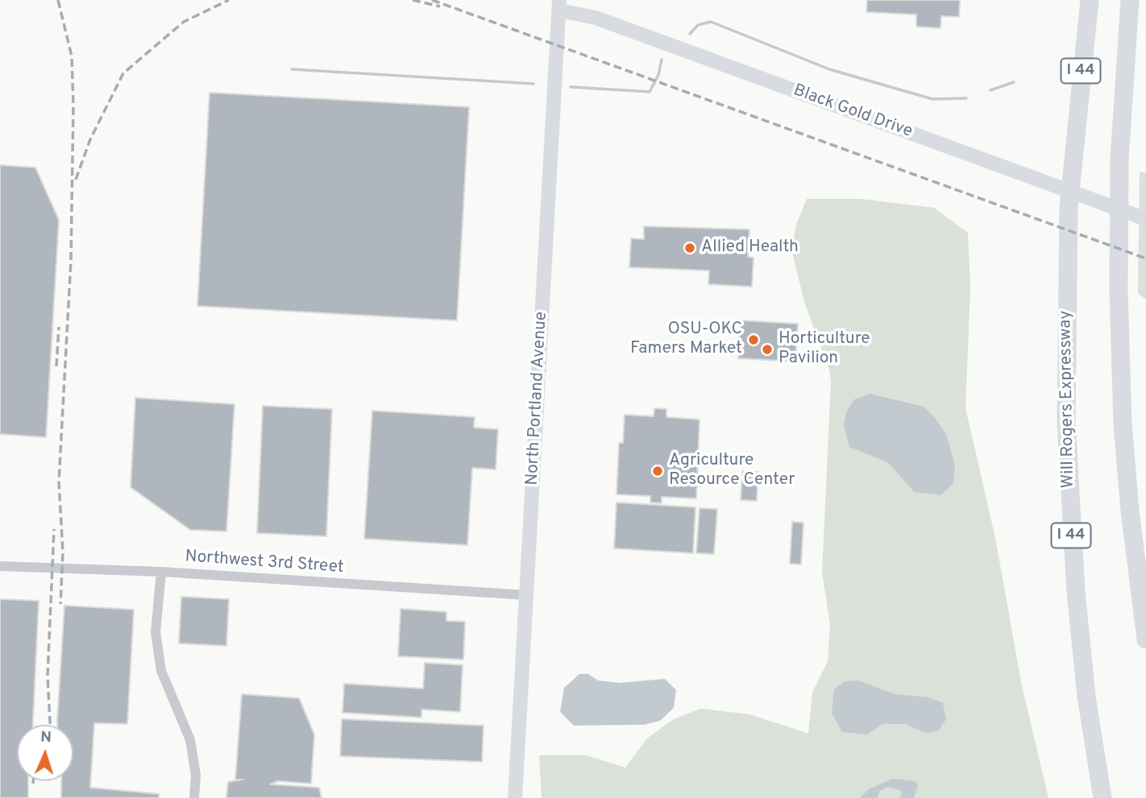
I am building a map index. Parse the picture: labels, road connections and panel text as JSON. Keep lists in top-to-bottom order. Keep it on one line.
{"streets":{"highway":["I 44","Will Rogers Expressway"],"main road":["Black Gold Drive","North Portland Avenue"],"street":["Northwest 3rd Street"]},"crossings":[["Black Gold Drive","North Portland Avenue"],["North Portland Avenue","Northwest 3rd Street"]],"places":["Allied Health","OSU-OKC Famers Market","Horticulture Pavilion","Agriculture Resource Center"],"north":"top"}
